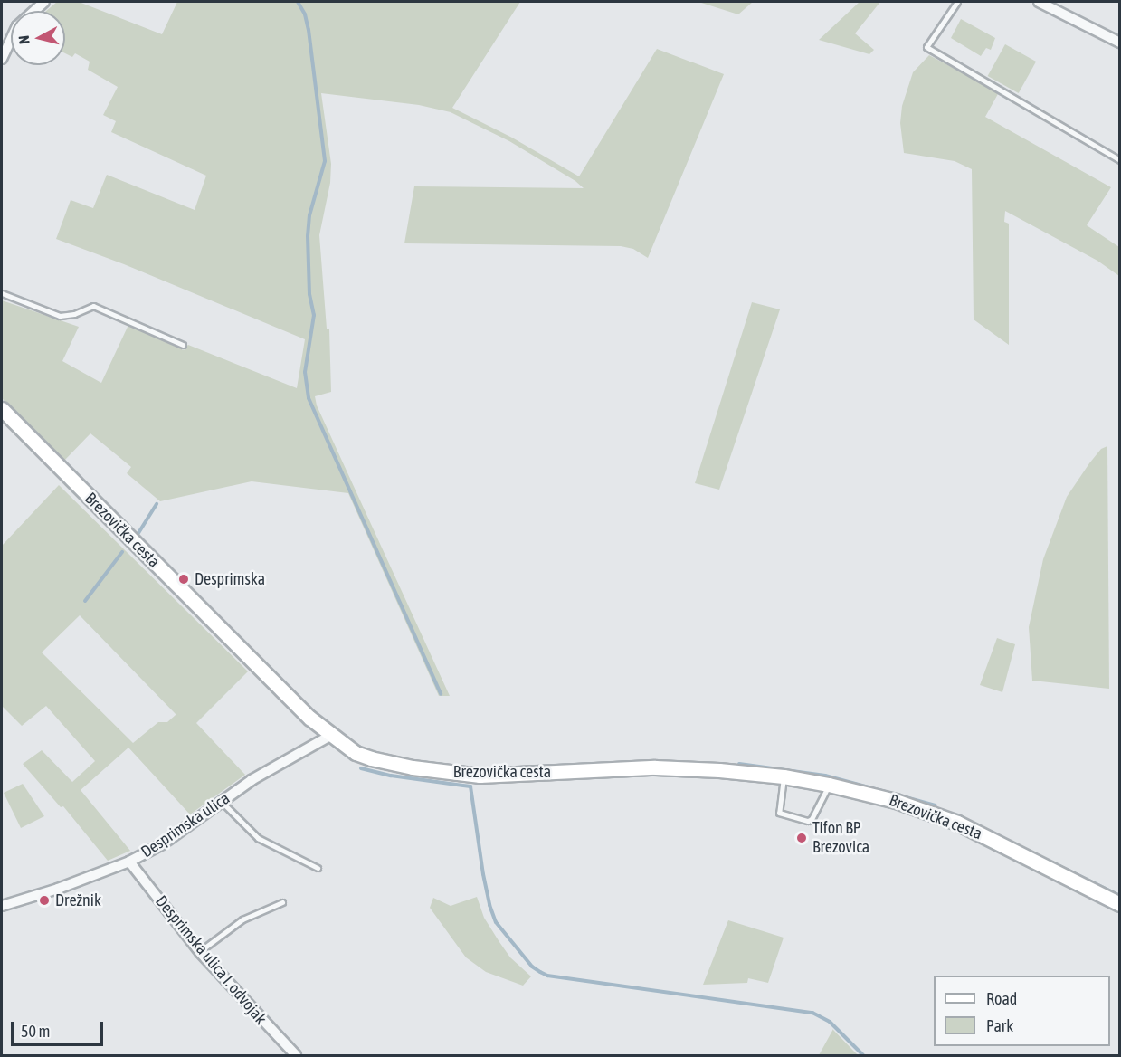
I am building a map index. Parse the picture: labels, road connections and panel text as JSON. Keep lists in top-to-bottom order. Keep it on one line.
{"streets":{"main road":["Brezovička cesta"],"street":["Desprimska ulica","Desprimska ulica I. odvojak"]},"crossings":[["Brezovička cesta","Desprimska ulica"],["Desprimska ulica","Desprimska ulica I. odvojak"]],"places":["Desprimska","Tifon BP Brezovica","Drežnik"],"legend":["Road","Park"],"scale_bar":"50 m","north":"left"}
